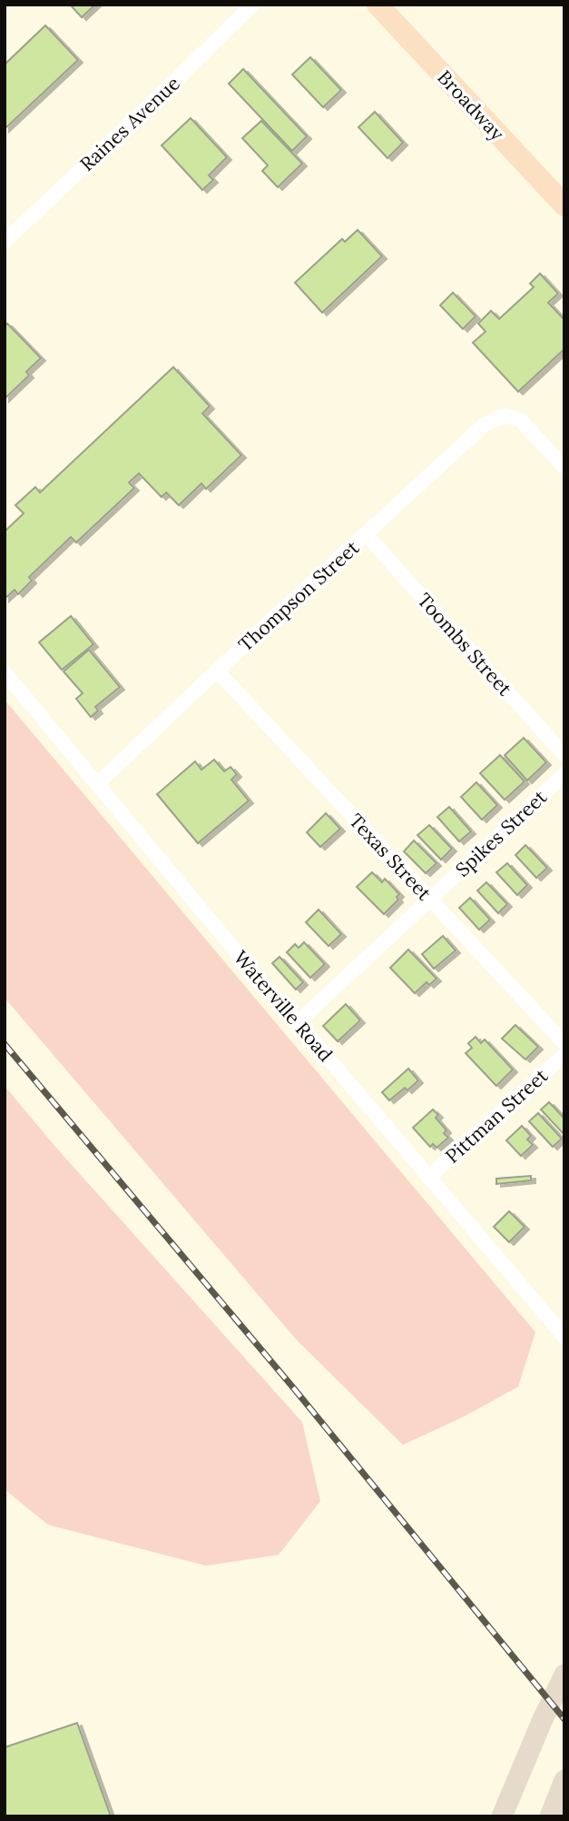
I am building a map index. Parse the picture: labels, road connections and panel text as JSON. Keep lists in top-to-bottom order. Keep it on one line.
{"streets":{"main road":["Broadway"],"street":["Raines Avenue","Thompson Street","Toombs Street","Spikes Street","Texas Street","Waterville Road","Pittman Street"]},"crossings":[["Thompson Street","Toombs Street"],["Thompson Street","Texas Street"],["Thompson Street","Waterville Road"],["Spikes Street","Texas Street"],["Spikes Street","Waterville Road"],["Waterville Road","Pittman Street"]]}
